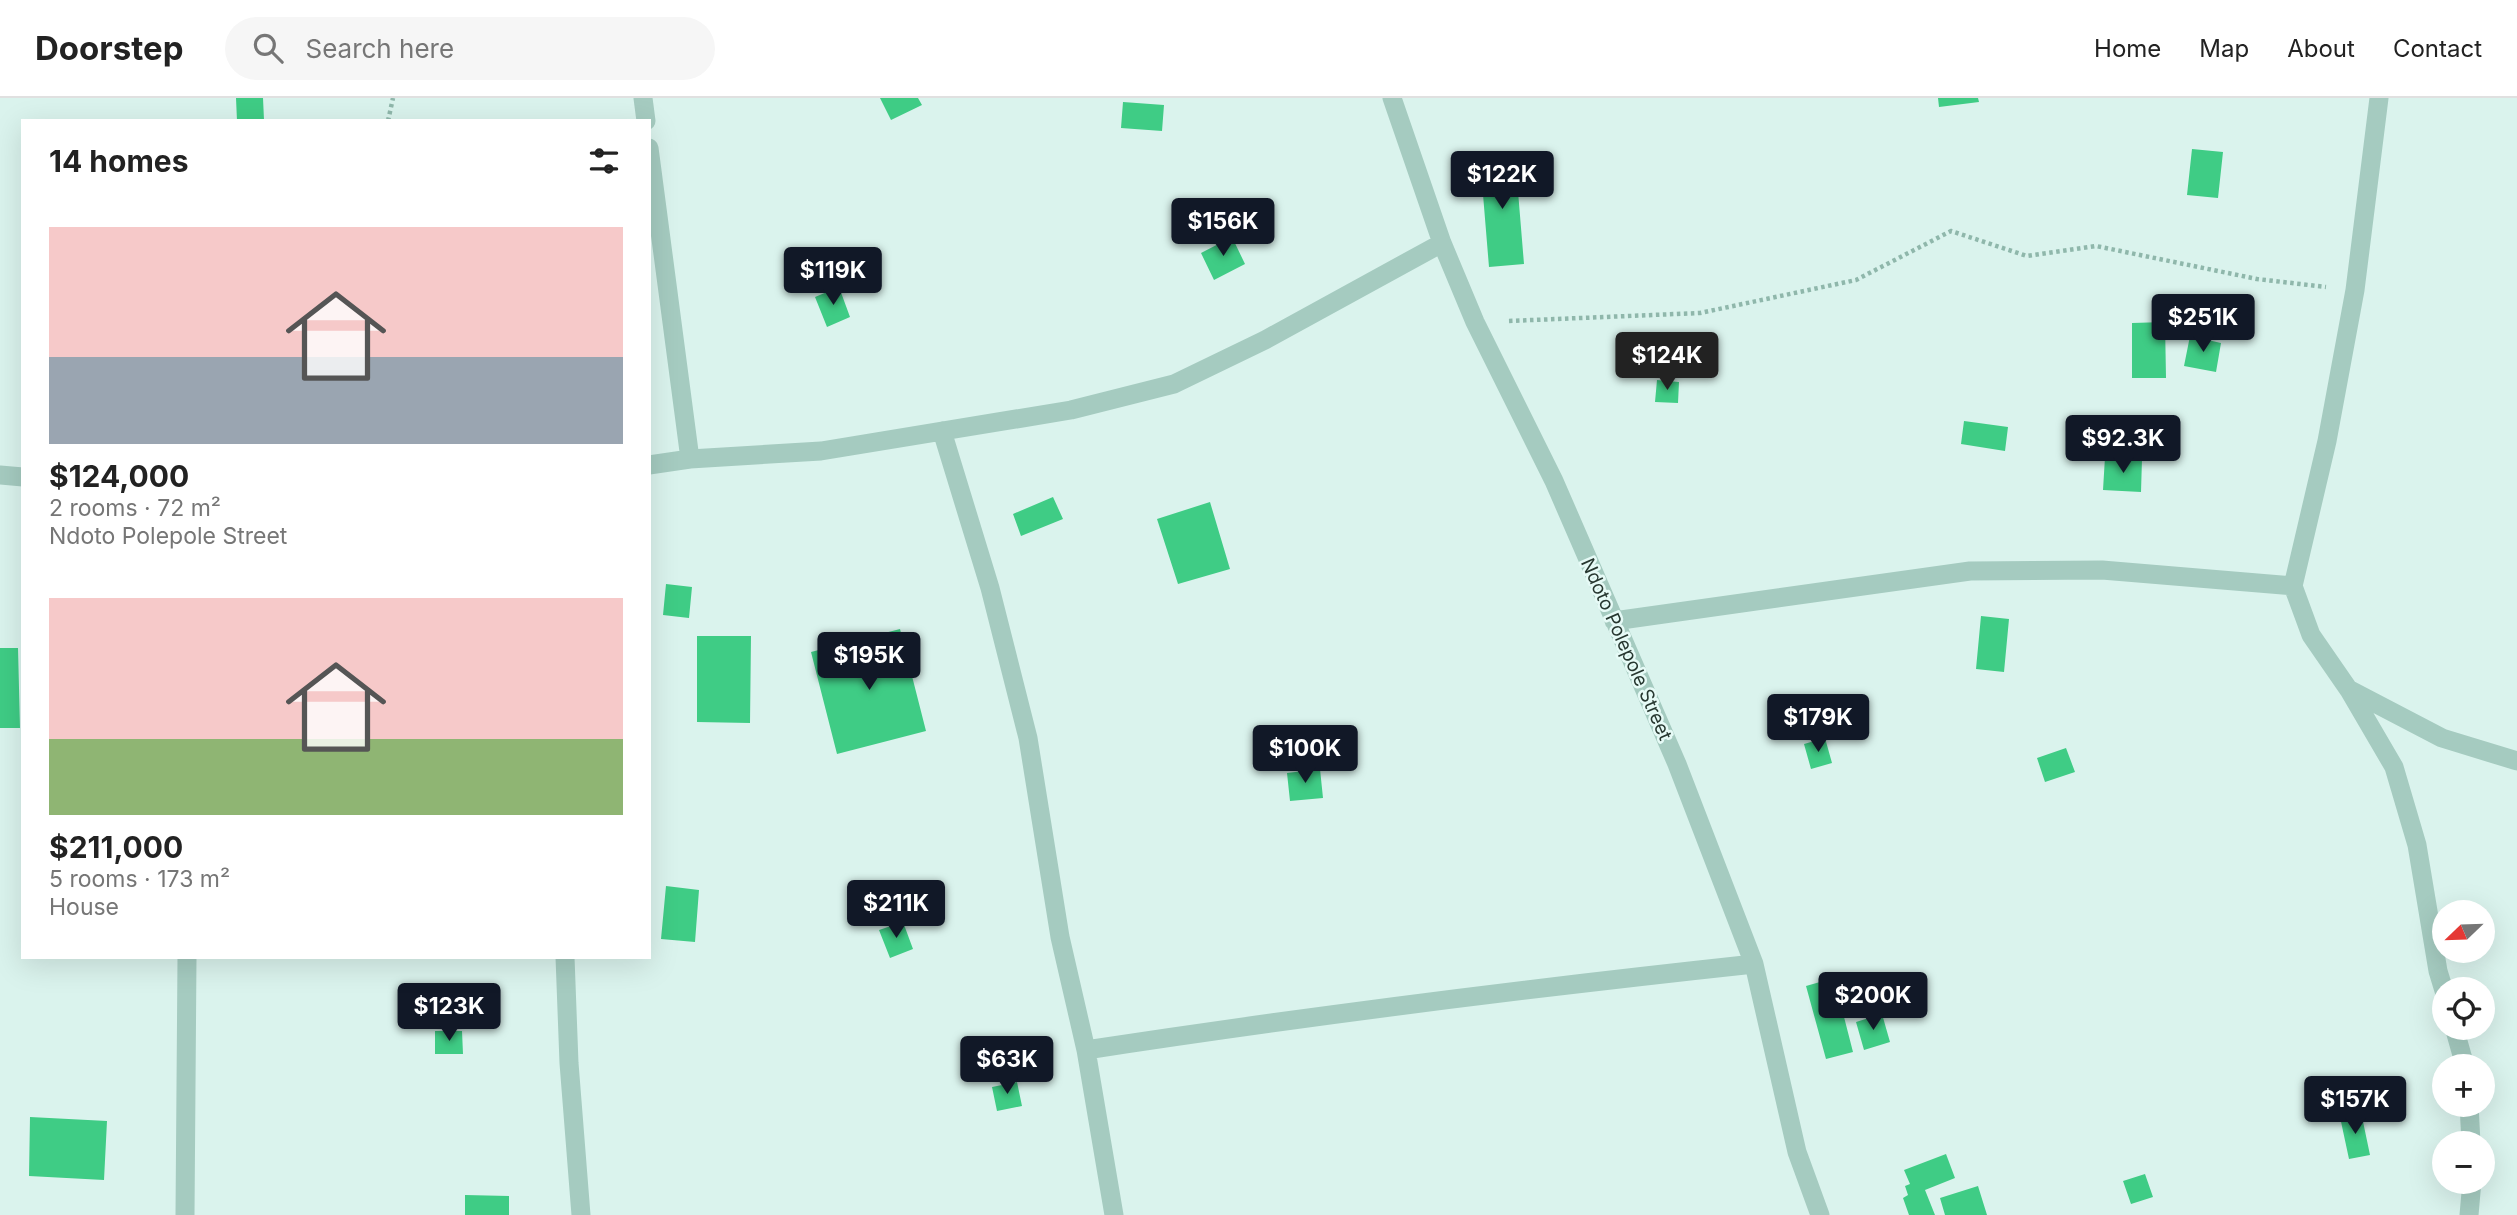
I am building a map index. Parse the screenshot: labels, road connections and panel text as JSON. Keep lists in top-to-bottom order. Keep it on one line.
{"streets":{"street":["Ndoto Polepole Street"]},"north":"bottom left","page":{"header":"Doorstep","search":"Search here","nav":["Home","Map","About","Contact"],"heading":"14 homes","price":["$122K","$156K","$119K","$251K","$124K","$92.3K","$195K","$179K","$100K","$211K","$200K","$123K","$63K","$157K"],"list":[{"name":"$124,000","note":"2 rooms · 72 m² · Ndoto Polepole Street"},{"name":"$211,000","note":"5 rooms · 173 m² · House"}],"map_buttons":["+","−"]}}
